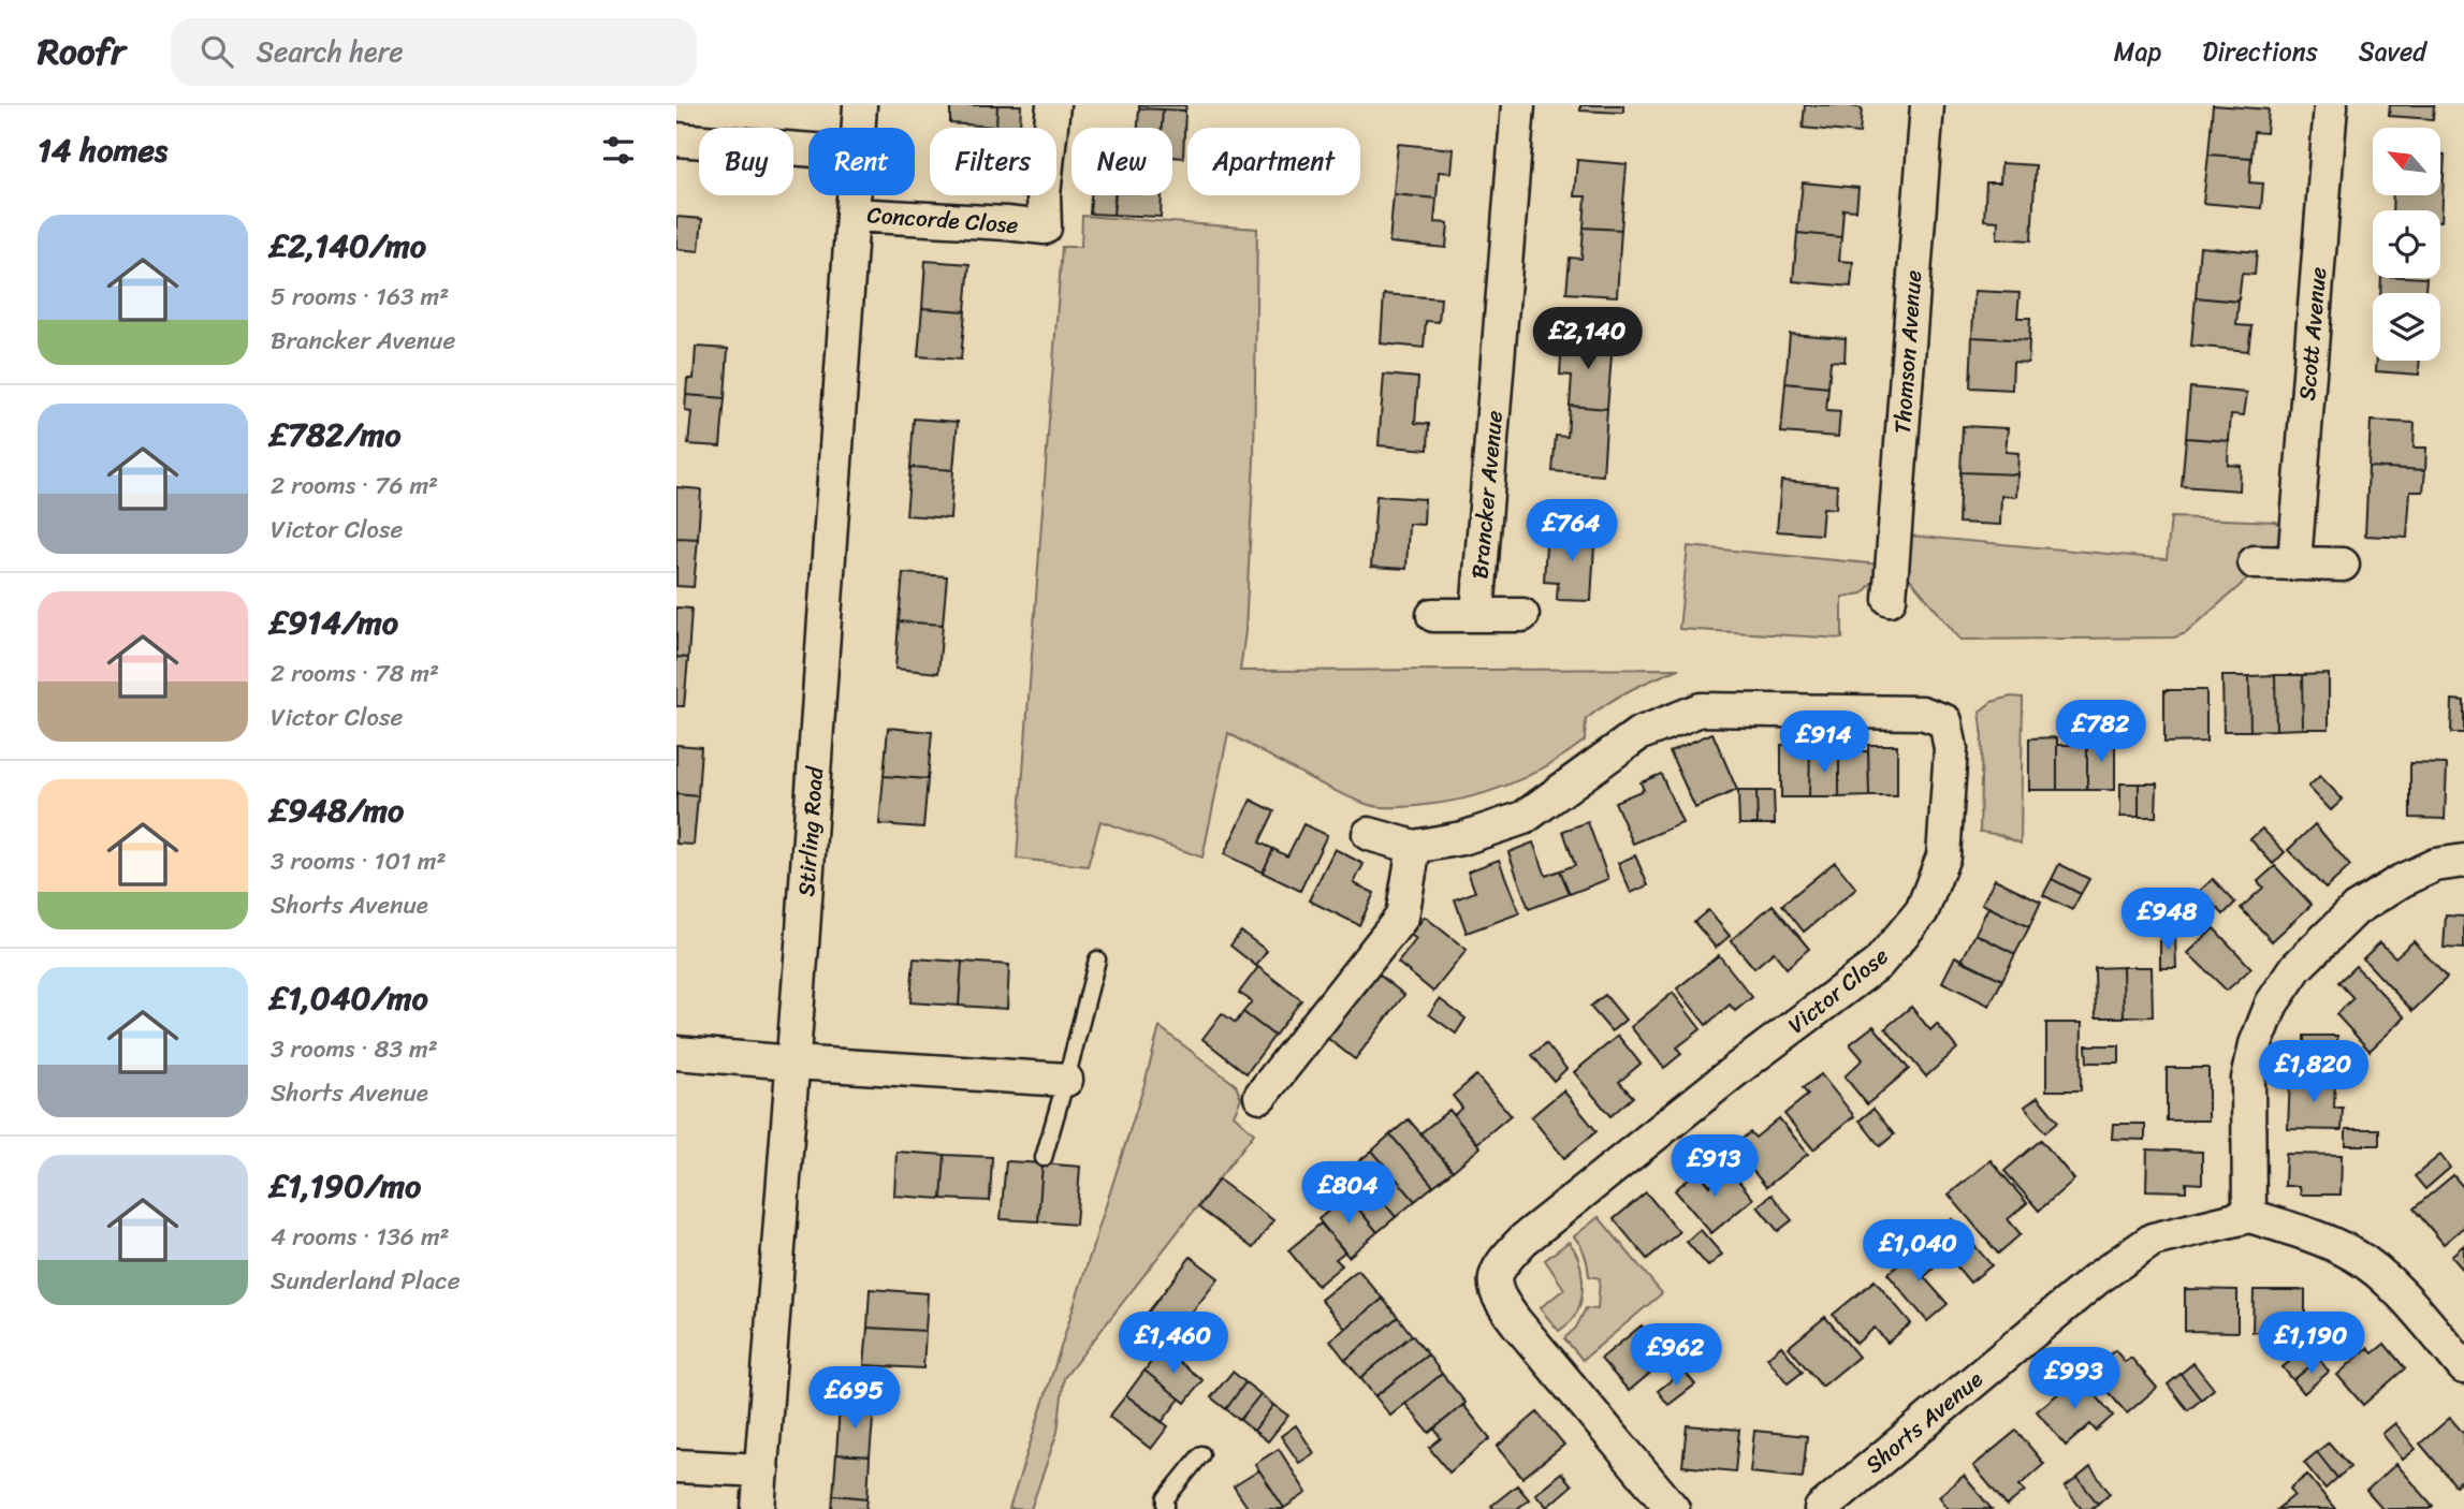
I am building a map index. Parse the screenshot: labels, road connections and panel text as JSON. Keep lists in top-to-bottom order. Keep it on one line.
{"streets":{"street":["Concorde Close","Scott Avenue","Thomson Avenue","Brancker Avenue","Stirling Road","Victor Close","Shorts Avenue"]},"crossings":[["Concorde Close","Stirling Road"]],"north":"top left","page":{"header":"Roofr","search":"Search here","nav":["Map","Directions","Saved"],"heading":"14 homes","chip":["Buy","Rent","Filters","New","Apartment"],"list":[{"name":"£2,140/mo","note":"5 rooms · 163 m² · Brancker Avenue"},{"name":"£782/mo","note":"2 rooms · 76 m² · Victor Close"},{"name":"£914/mo","note":"2 rooms · 78 m² · Victor Close"},{"name":"£948/mo","note":"3 rooms · 101 m² · Shorts Avenue"},{"name":"£1,040/mo","note":"3 rooms · 83 m² · Shorts Avenue"},{"name":"£1,190/mo","note":"4 rooms · 136 m² · Sunderland Place"}],"price":["£2,140","£764","£782","£914","£948","£1,820","£913","£804","£1,040","£1,460","£1,190","£962","£993","£695"]}}
